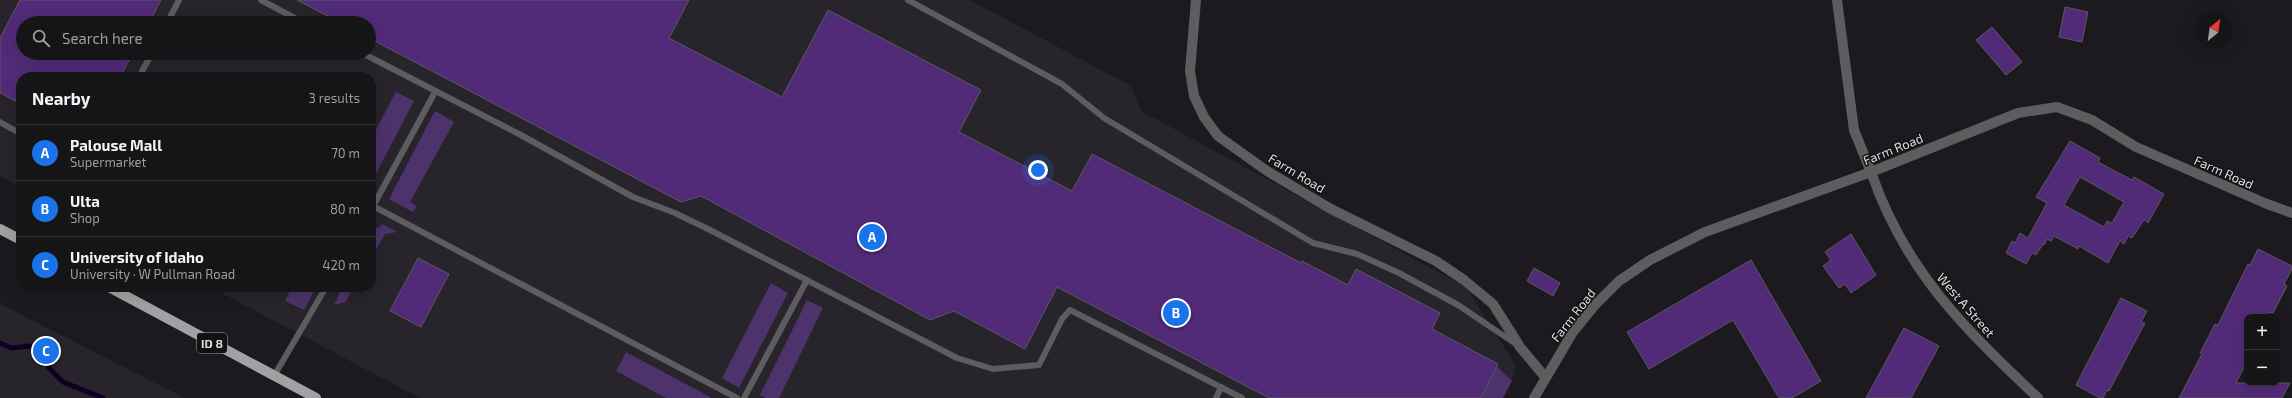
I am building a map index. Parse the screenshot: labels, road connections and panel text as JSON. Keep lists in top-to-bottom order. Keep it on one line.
{"streets":{"main road":["ID 8"],"street":["Farm Road","West A Street"]},"crossings":[["Farm Road","West A Street"]],"north":"top right","page":{"search":"Search here","heading":["Nearby","3 results"],"list":[{"mark":"A","name":"Palouse Mall","note":"Supermarket","value":"70 m"},{"mark":"B","name":"Ulta","note":"Shop","value":"80 m"},{"mark":"C","name":"University of Idaho","note":"University · W Pullman Road","value":"420 m"}],"pins":["A","B","C"],"map_buttons":["+","−"]}}
